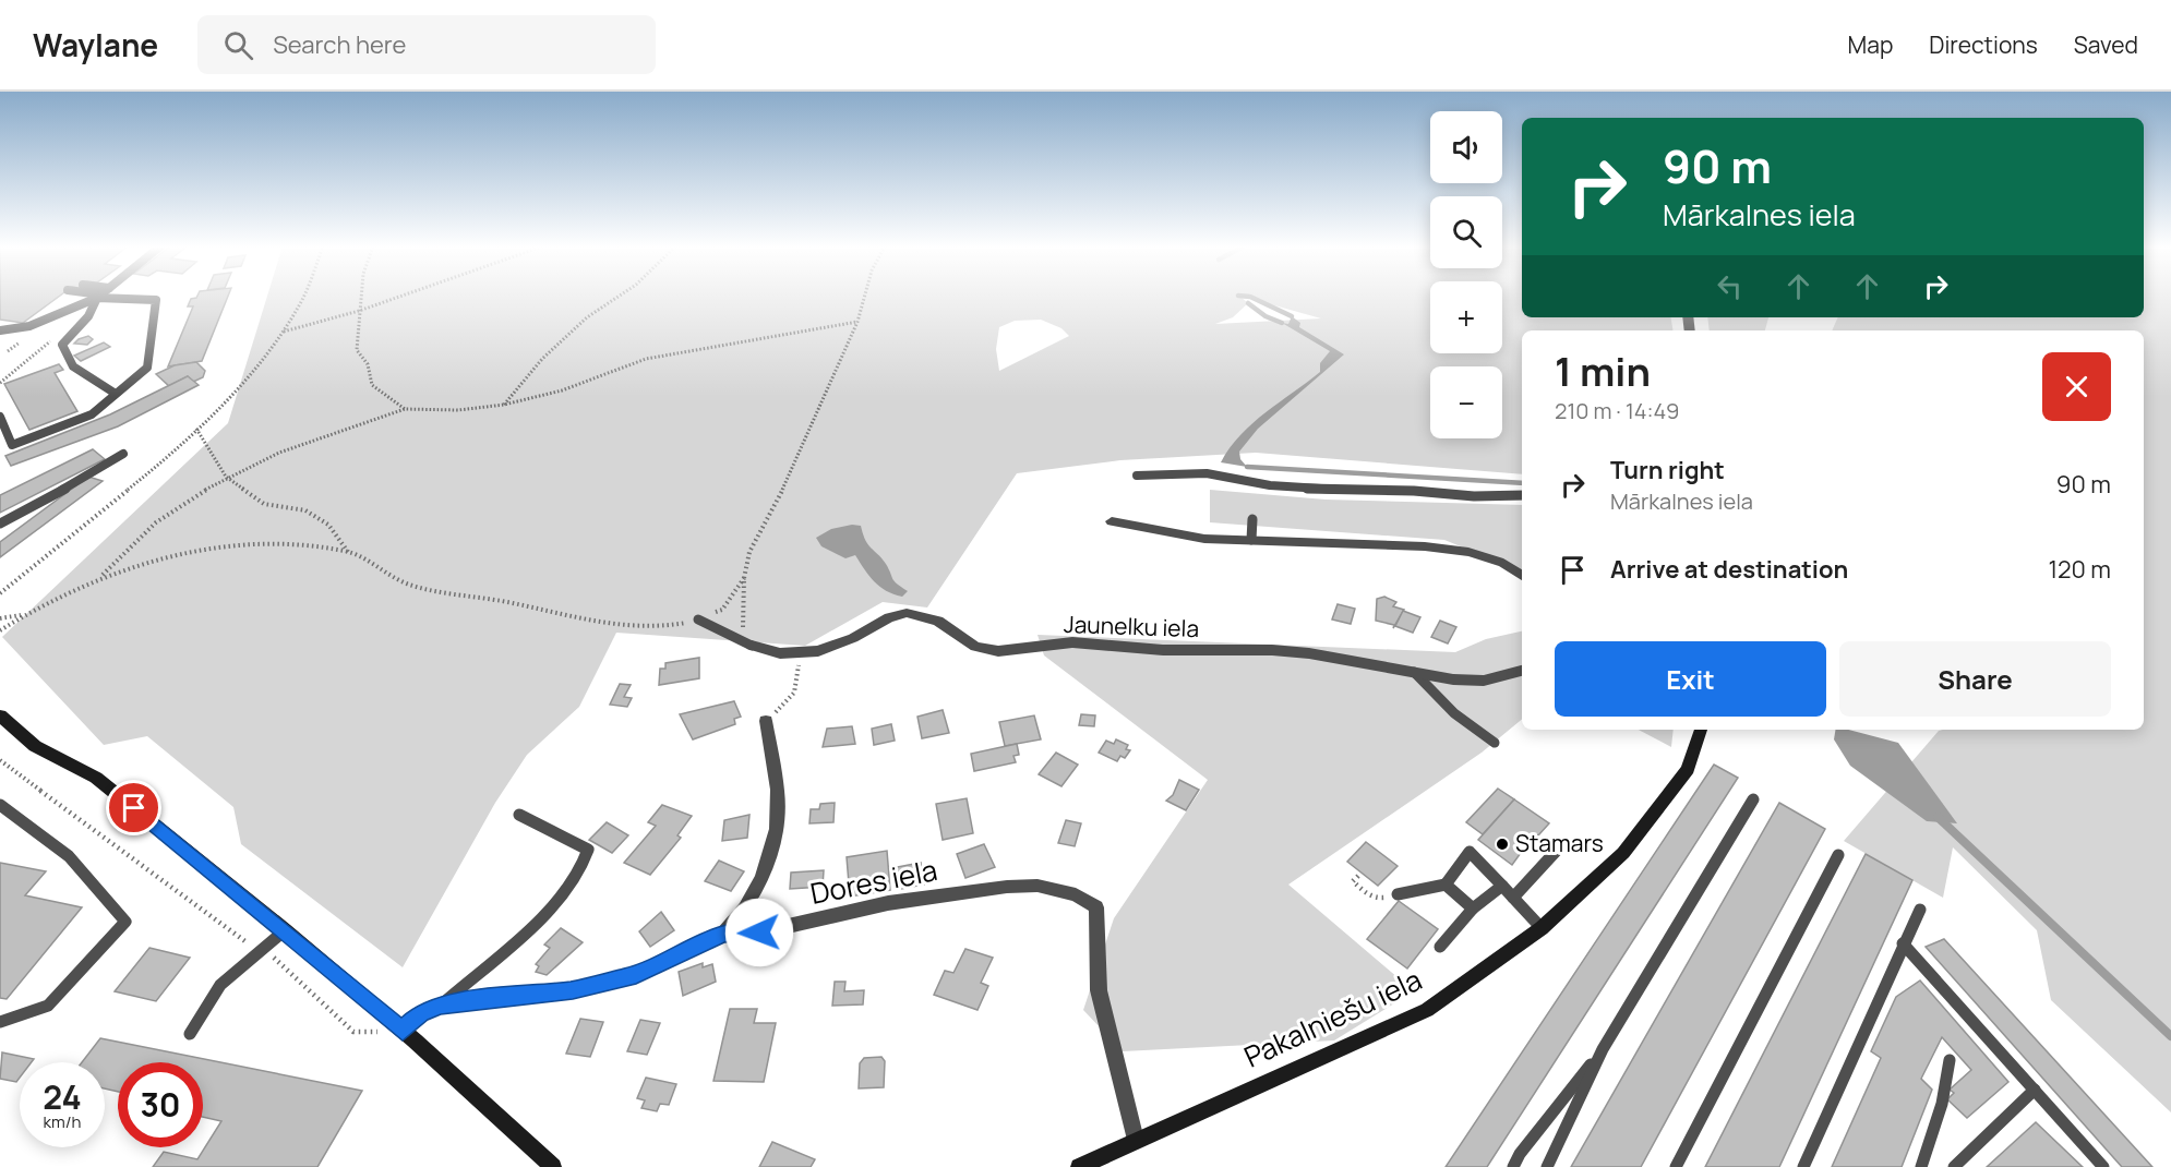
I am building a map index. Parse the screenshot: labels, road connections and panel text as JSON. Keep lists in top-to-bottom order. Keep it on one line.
{"streets":{"street":["Jaunelku iela","Dores iela","Pakalniešu iela"]},"crossings":[["Dores iela","Pakalniešu iela"]],"places":["Stamars"],"page":{"header":"Waylane","search":"Search here","nav":["Map","Directions","Saved"],"map_buttons":["+","−"],"turn":["90 m","Mārkalnes iela"],"heading":["1 min","210 m · 14:49"],"list":[{"name":"Turn right","note":"Mārkalnes iela","value":"90 m"},{"name":"Arrive at destination","value":"120 m"}],"buttons":["Exit","Share"],"speed":"24 km/h","limit":"30"}}
